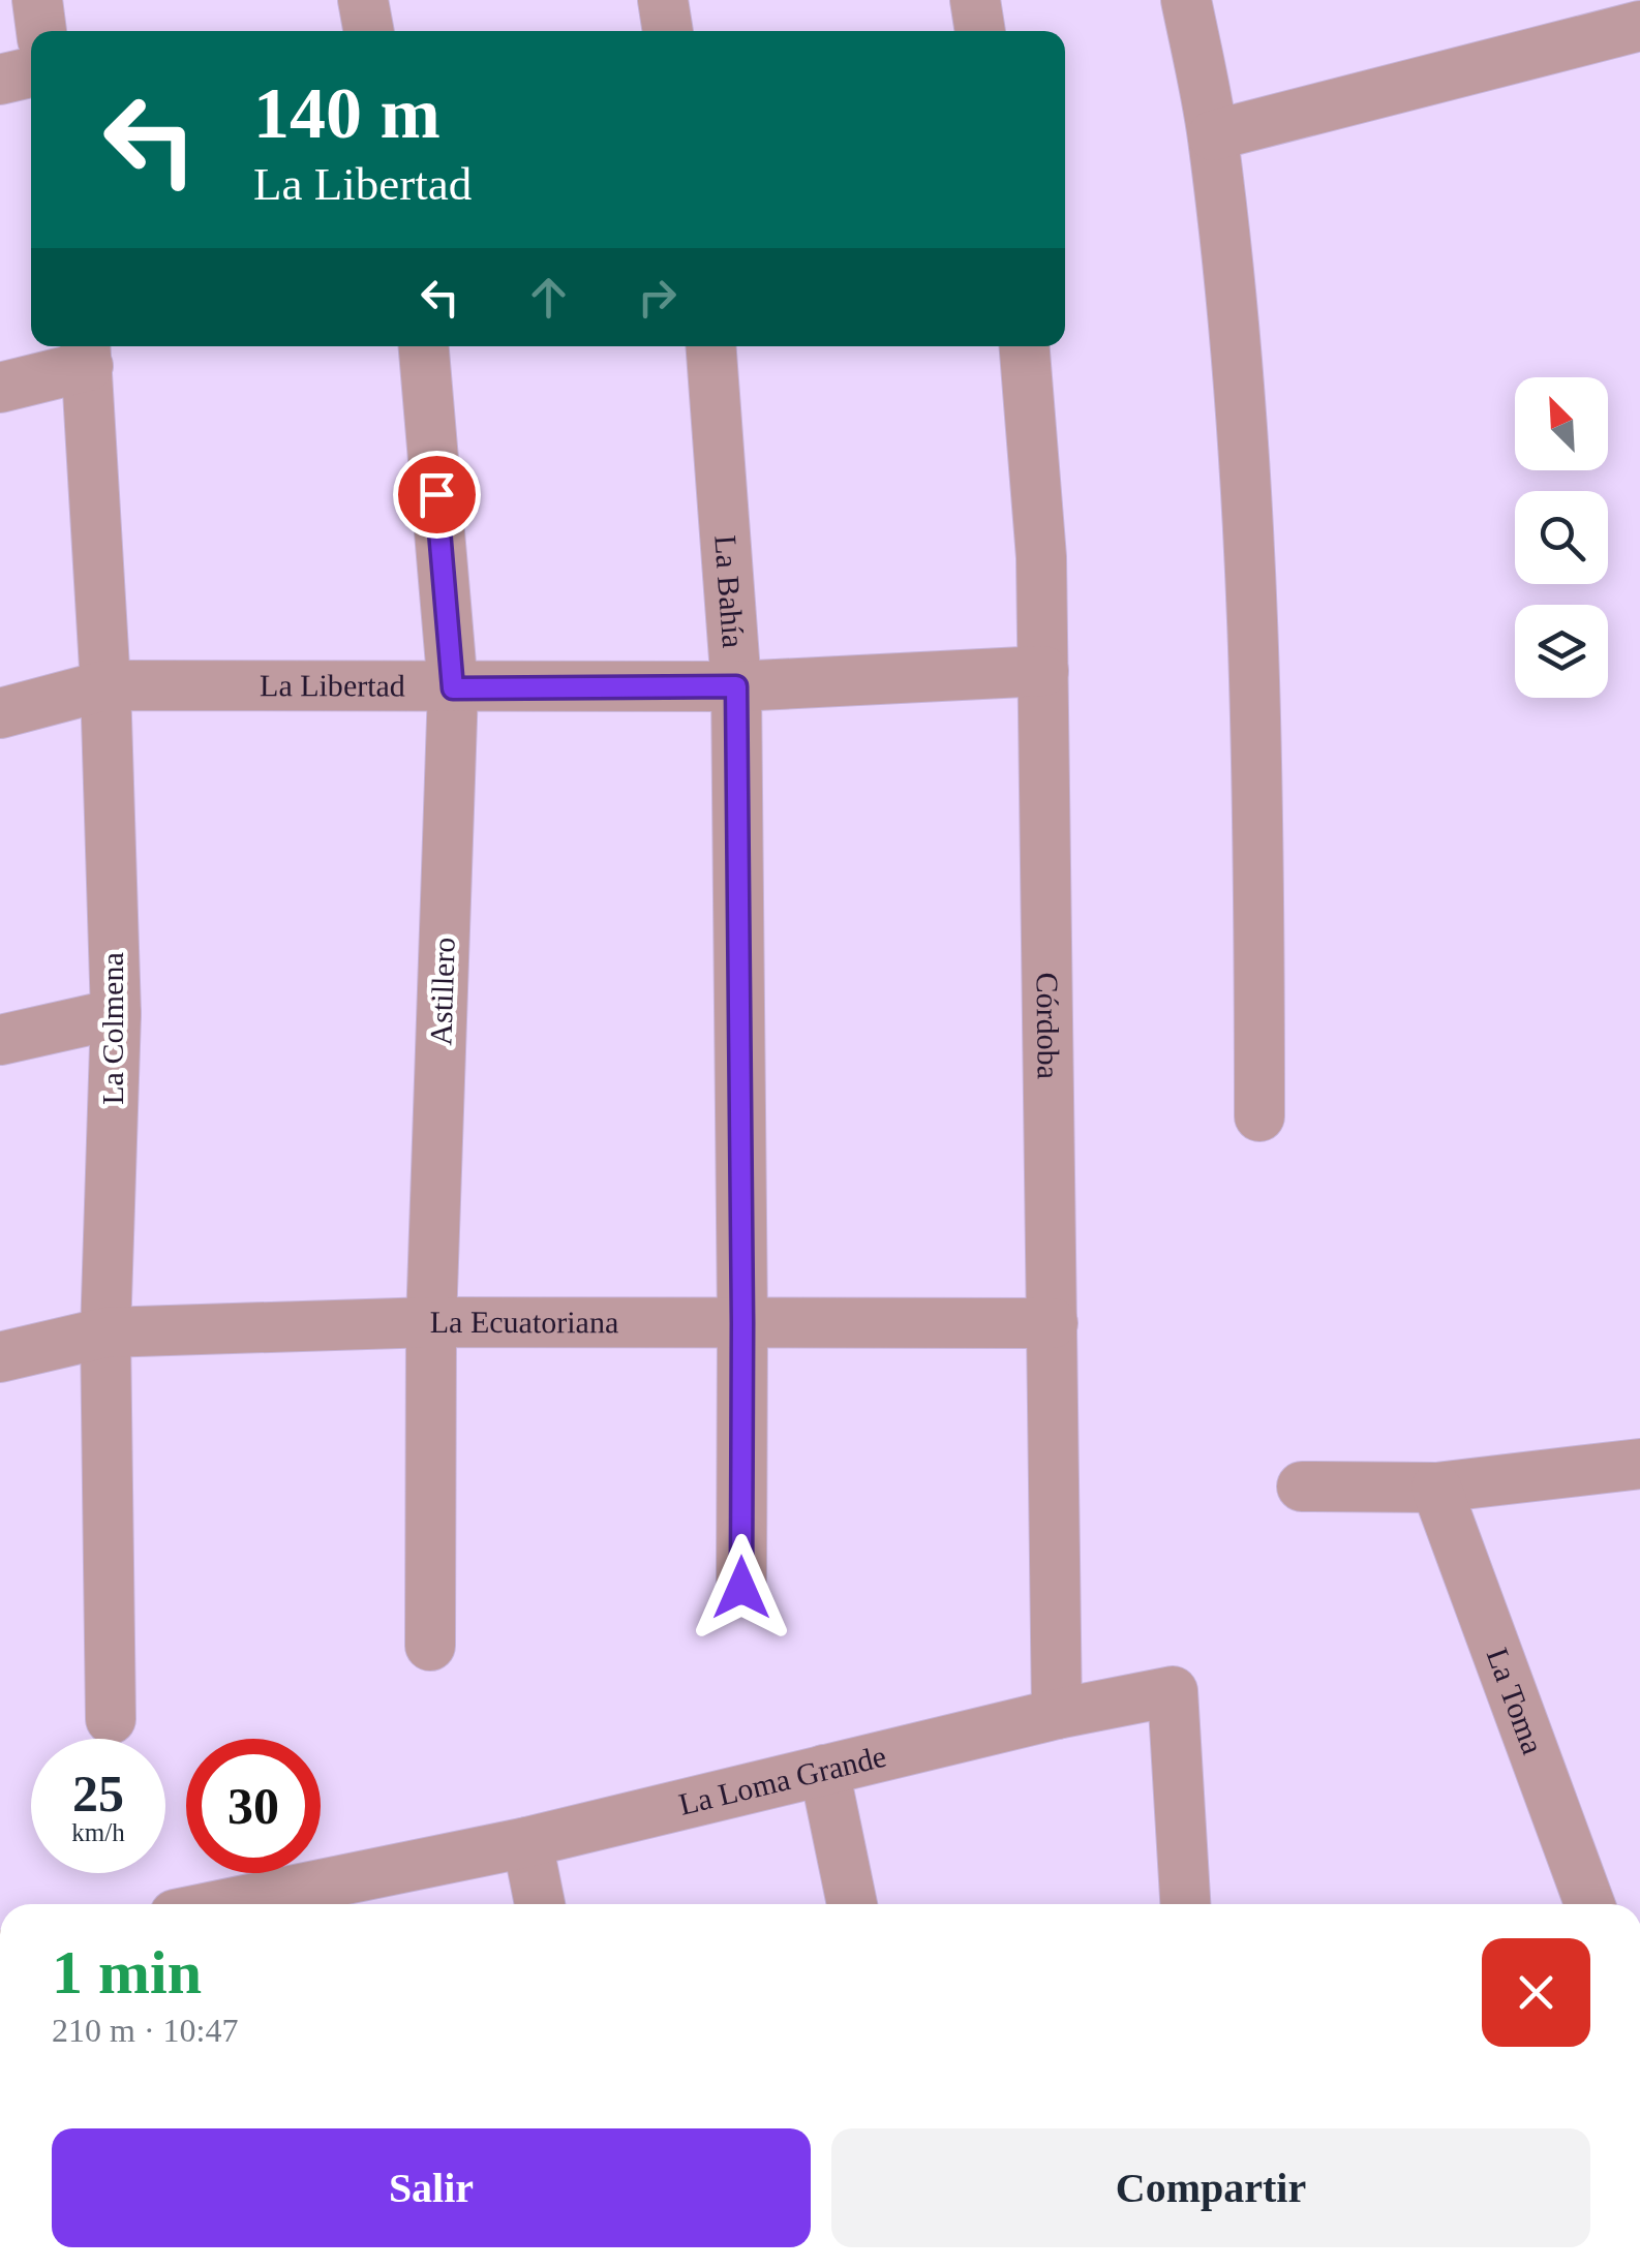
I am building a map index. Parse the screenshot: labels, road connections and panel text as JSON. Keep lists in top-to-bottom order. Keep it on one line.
{"streets":{"street":["La Bahía","La Libertad","Astillero","Córdoba","La Colmena","La Ecuatoriana","La Toma","La Loma Grande"]},"crossings":[["La Bahía","La Libertad"],["La Bahía","La Ecuatoriana"],["La Libertad","Astillero"],["La Libertad","Córdoba"],["La Libertad","La Colmena"],["Astillero","La Ecuatoriana"],["Córdoba","La Ecuatoriana"],["Córdoba","La Loma Grande"],["La Colmena","La Ecuatoriana"]],"north":"top left","page":{"turn":["140 m","La Libertad"],"speed":"25 km/h","limit":"30","heading":["1 min","210 m · 10:47"],"buttons":["Salir","Compartir"]}}
